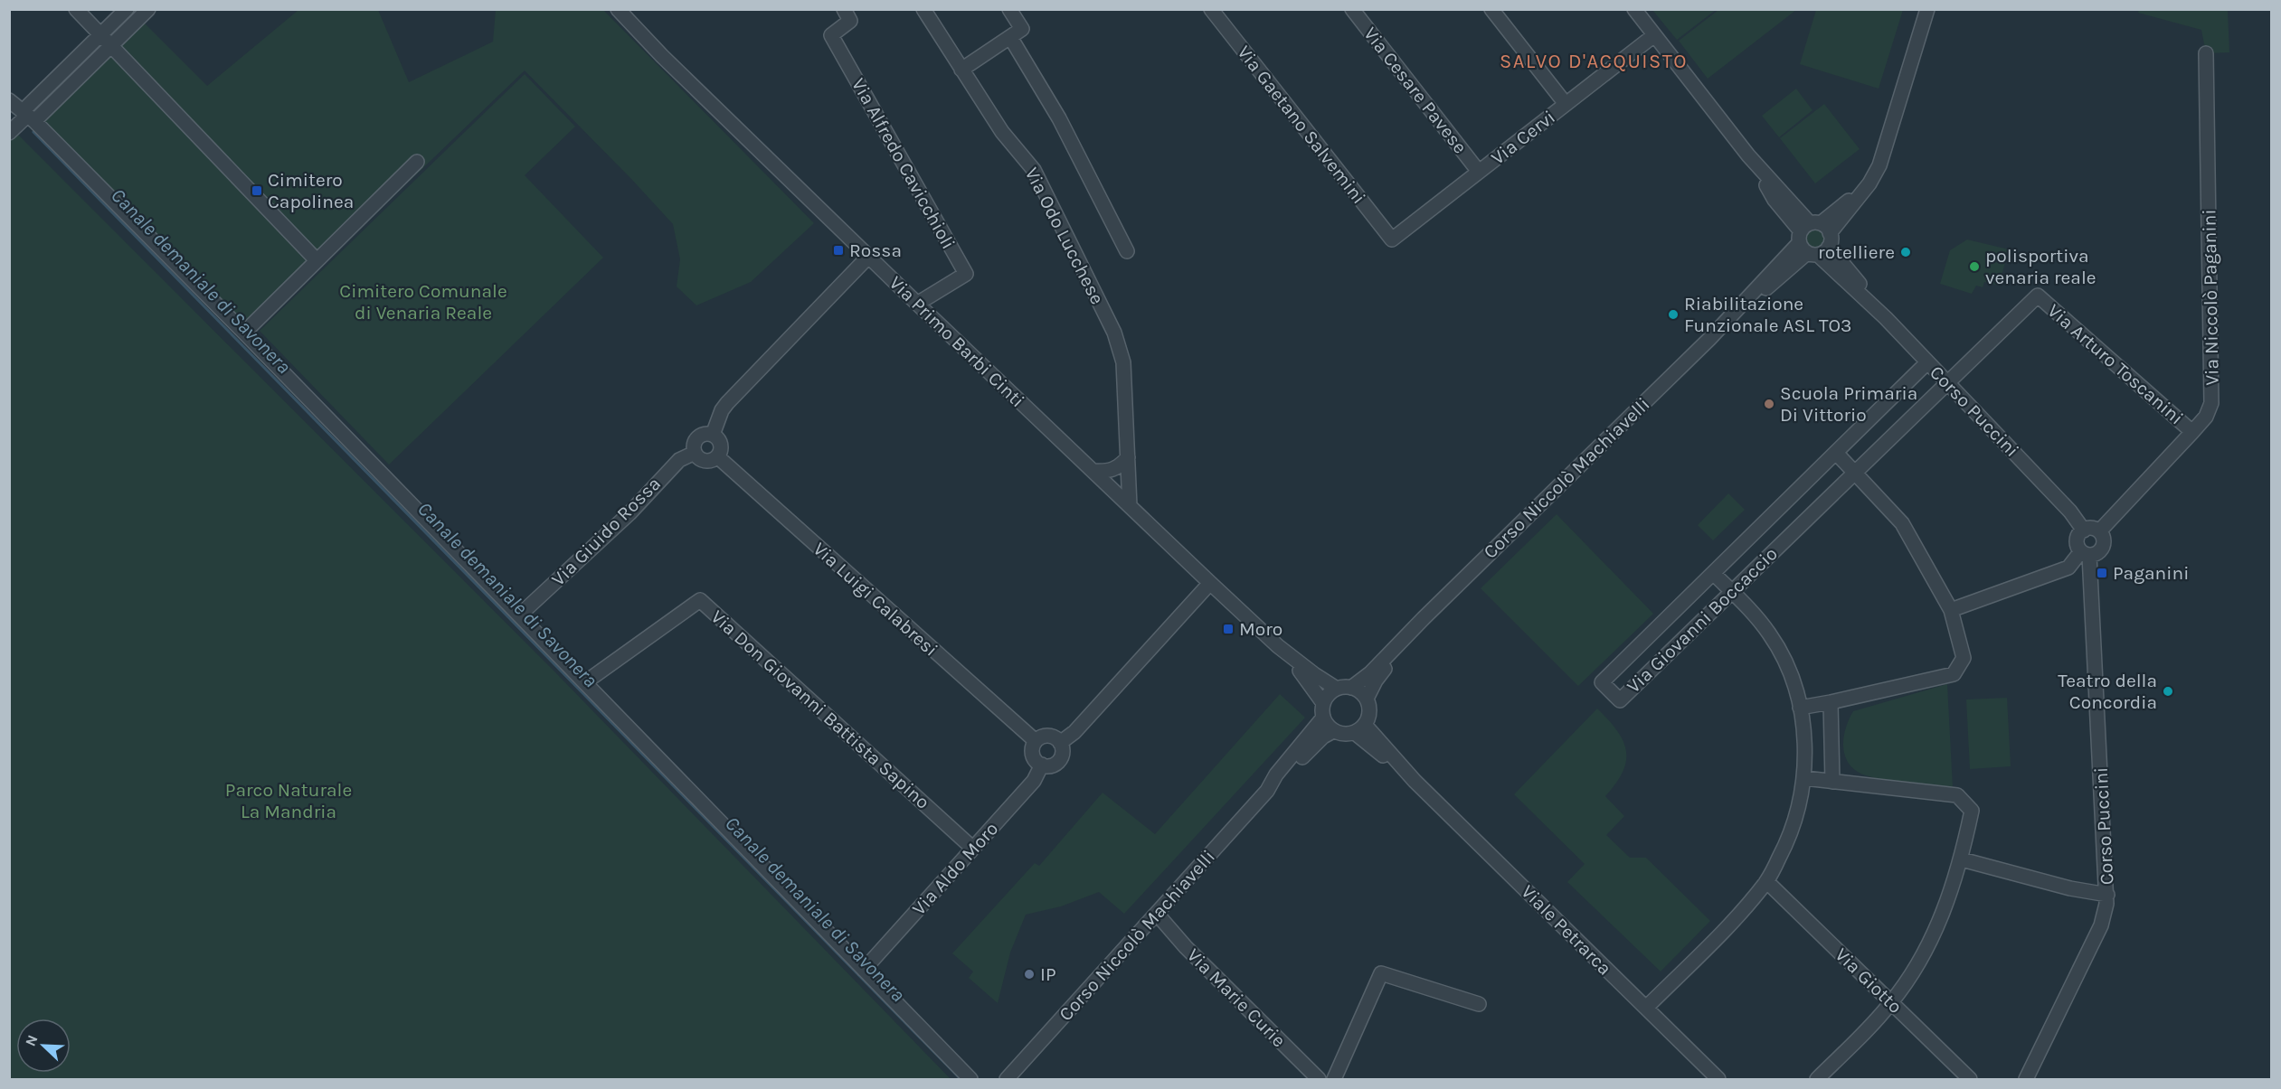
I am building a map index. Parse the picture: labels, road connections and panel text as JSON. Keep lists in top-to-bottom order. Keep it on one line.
{"streets":{"street":["Via Cesare Pavese","Via Gaetano Salvemini","Via Cervi","Via Alfredo Cavicchioli","Via Odo Lucchese","Via Niccolò Paganini","Via Primo Barbi Cinti","Via Arturo Toscanini","Corso Puccini","Corso Niccolò Machiavelli","Via Giuido Rossa","Via Luigi Calabresi","Via Giovanni Boccaccio","Via Don Giovanni Battista Sapino","Via Aldo Moro","Viale Petrarca","Via Giotto","Via Marie Curie"]},"crossings":[["Via Cesare Pavese","Via Cervi"],["Via Gaetano Salvemini","Via Cervi"],["Via Cervi","Corso Puccini"],["Via Alfredo Cavicchioli","Via Primo Barbi Cinti"],["Via Odo Lucchese","Via Primo Barbi Cinti"],["Via Niccolò Paganini","Via Arturo Toscanini"],["Via Niccolò Paganini","Corso Puccini"],["Via Primo Barbi Cinti","Corso Niccolò Machiavelli"],["Via Primo Barbi Cinti","Viale Petrarca"],["Via Arturo Toscanini","Via Giovanni Boccaccio"],["Corso Puccini","Corso Niccolò Machiavelli"],["Corso Puccini","Via Giovanni Boccaccio"],["Corso Niccolò Machiavelli","Viale Petrarca"],["Corso Niccolò Machiavelli","Via Marie Curie"],["Via Giuido Rossa","Via Luigi Calabresi"],["Via Luigi Calabresi","Via Aldo Moro"],["Via Don Giovanni Battista Sapino","Via Aldo Moro"]],"districts":["SALVO D'ACQUISTO"],"water":["Canale demaniale di Savonera"],"parks":["Cimitero Comunale di Venaria Reale","Parco Naturale La Mandria"],"places":{"transit":["Cimitero Capolinea","Rossa","Paganini","Moro"],"other":["rotelliere","polisportiva venaria reale","Riabilitazione Funzionale ASL TO3","Scuola Primaria Di Vittorio","Teatro della Concordia","IP"]},"north":"top left"}
